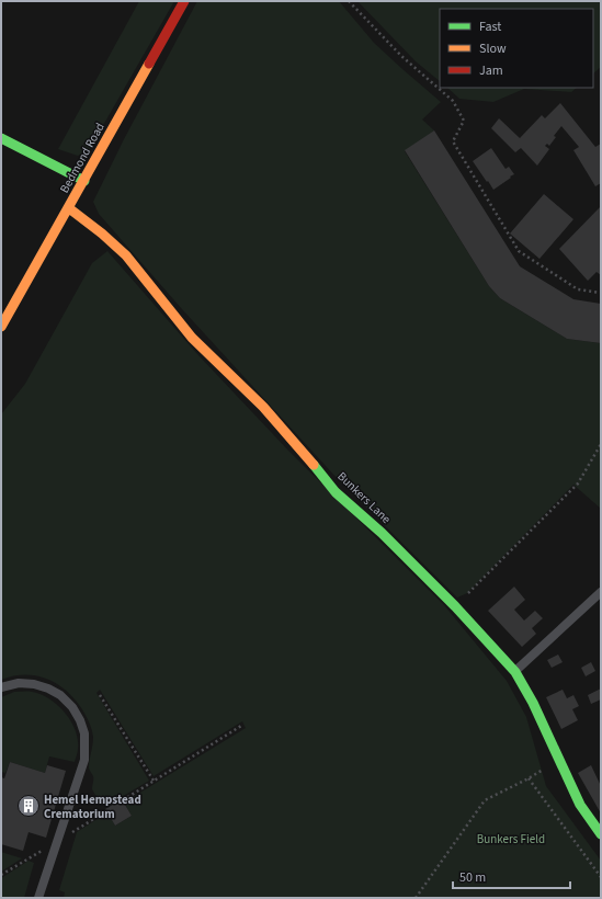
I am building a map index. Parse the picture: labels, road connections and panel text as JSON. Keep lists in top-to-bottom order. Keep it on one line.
{"streets":{"street":["Bedmond Road","Bunkers Lane"]},"crossings":[["Bedmond Road","Bunkers Lane"]],"parks":["Bunkers Field"],"places":{"building":["Hemel Hempstead Crematorium"]},"legend":["Fast","Slow","Jam"],"scale_bar":"50 m"}
